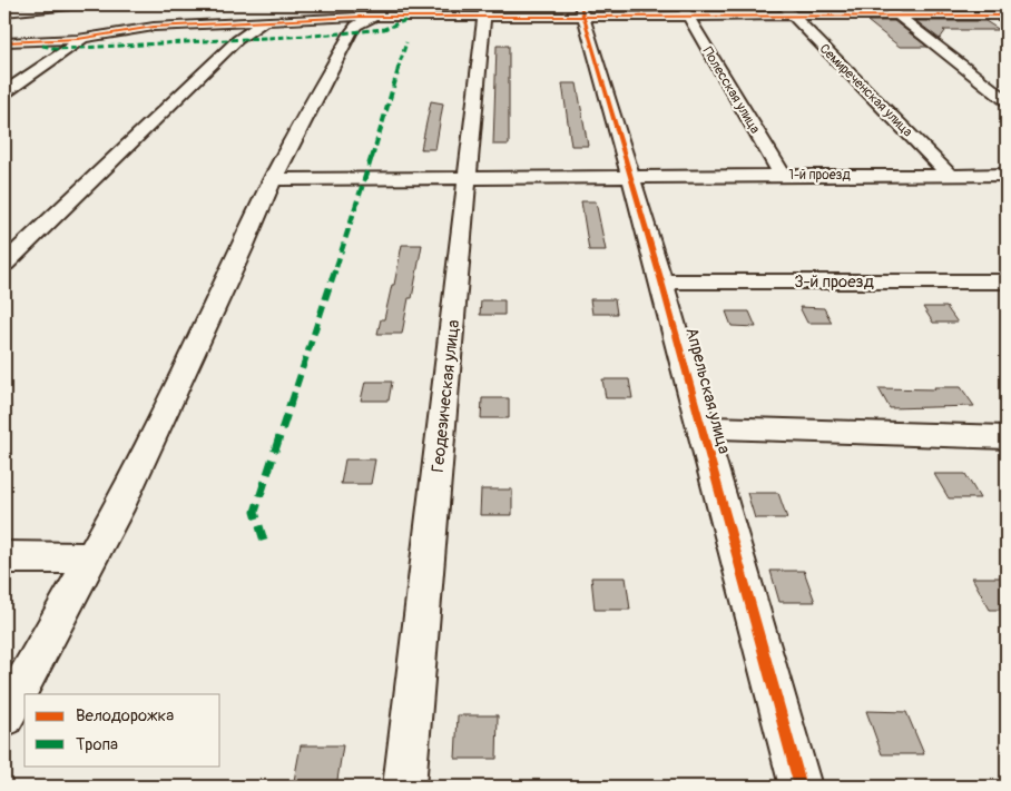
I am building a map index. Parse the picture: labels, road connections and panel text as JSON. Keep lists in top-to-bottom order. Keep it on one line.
{"streets":{"street":["Полесская улица","Семиреченская улица","1-й проезд","3-й проезд","Апрельская улица","Геодезическая улица"]},"crossings":[["Полесская улица","1-й проезд"],["Семиреченская улица","1-й проезд"],["1-й проезд","Апрельская улица"],["1-й проезд","Геодезическая улица"],["3-й проезд","Апрельская улица"]],"legend":["Велодорожка","Тропа"]}
